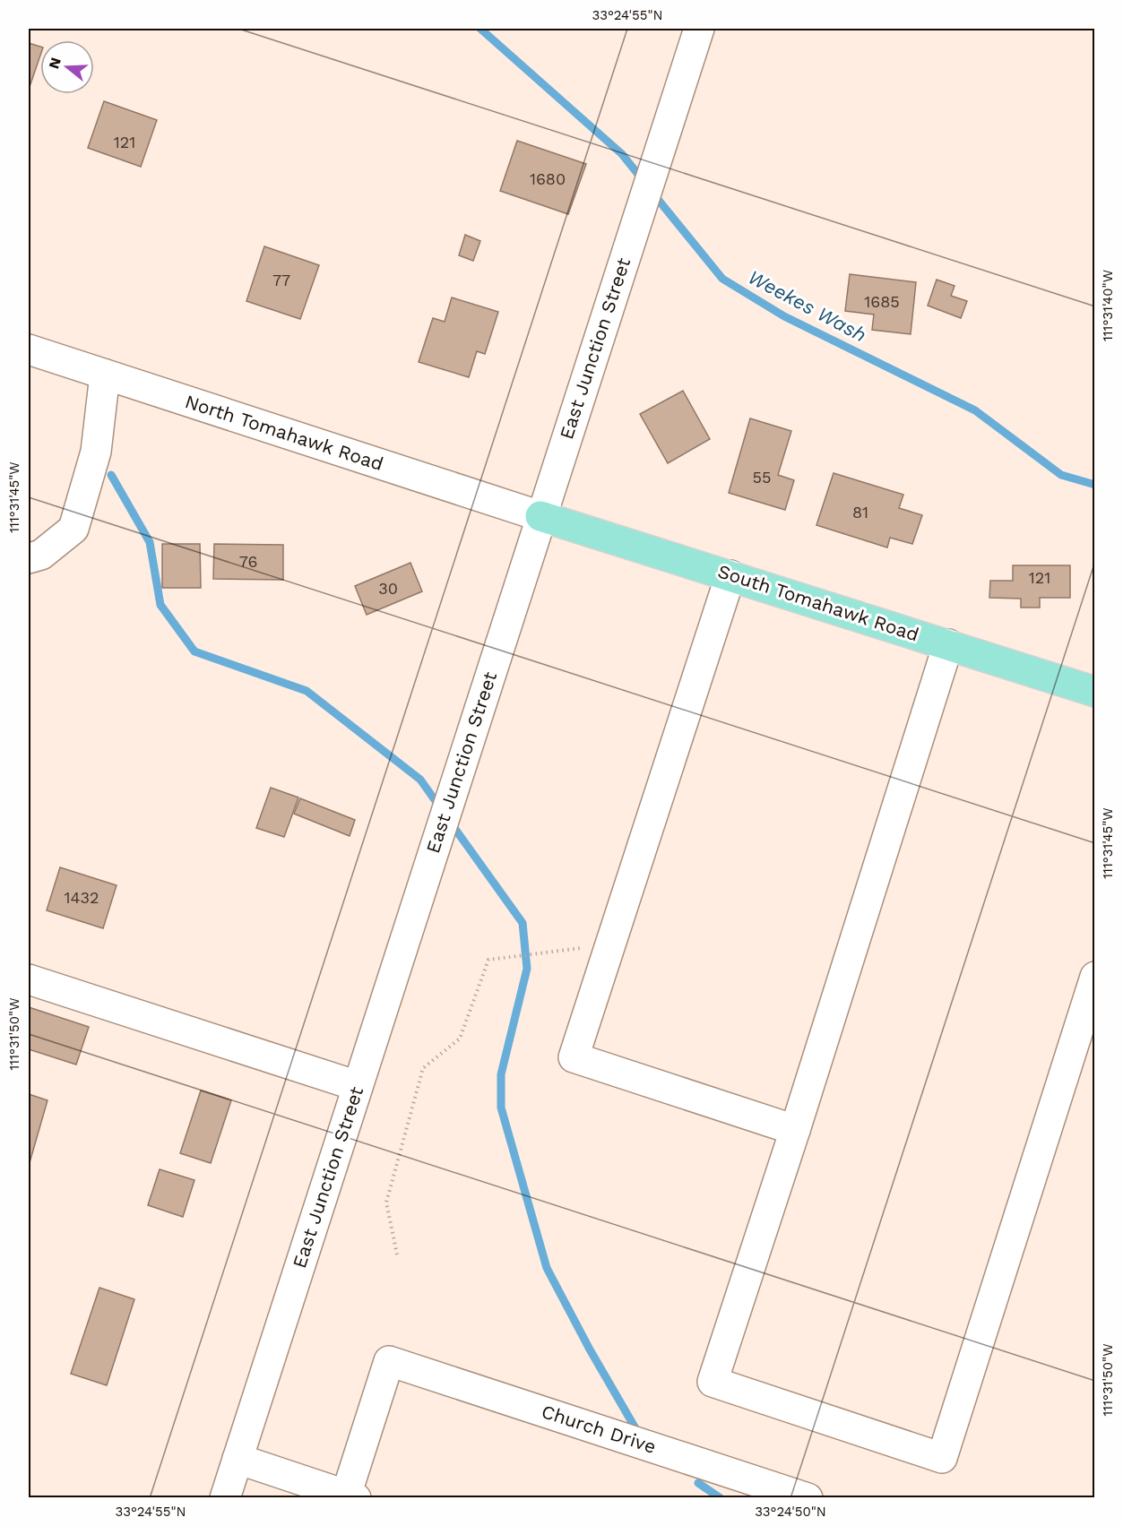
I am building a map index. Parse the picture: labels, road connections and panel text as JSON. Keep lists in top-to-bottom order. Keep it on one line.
{"streets":{"main road":["South Tomahawk Road"],"street":["East Junction Street","North Tomahawk Road","Church Drive"]},"crossings":[["East Junction Street","North Tomahawk Road"],["East Junction Street","South Tomahawk Road"],["North Tomahawk Road","South Tomahawk Road"]],"water":["Weekes Wash"],"house_numbers":["121","1680","77","1685","55","81","76","121","30","1432"],"north":"left","coordinates":["33°24'55\"N","111°31'40\"W","111°31'45\"W","111°31'50\"W","33°24'50\"N"]}
